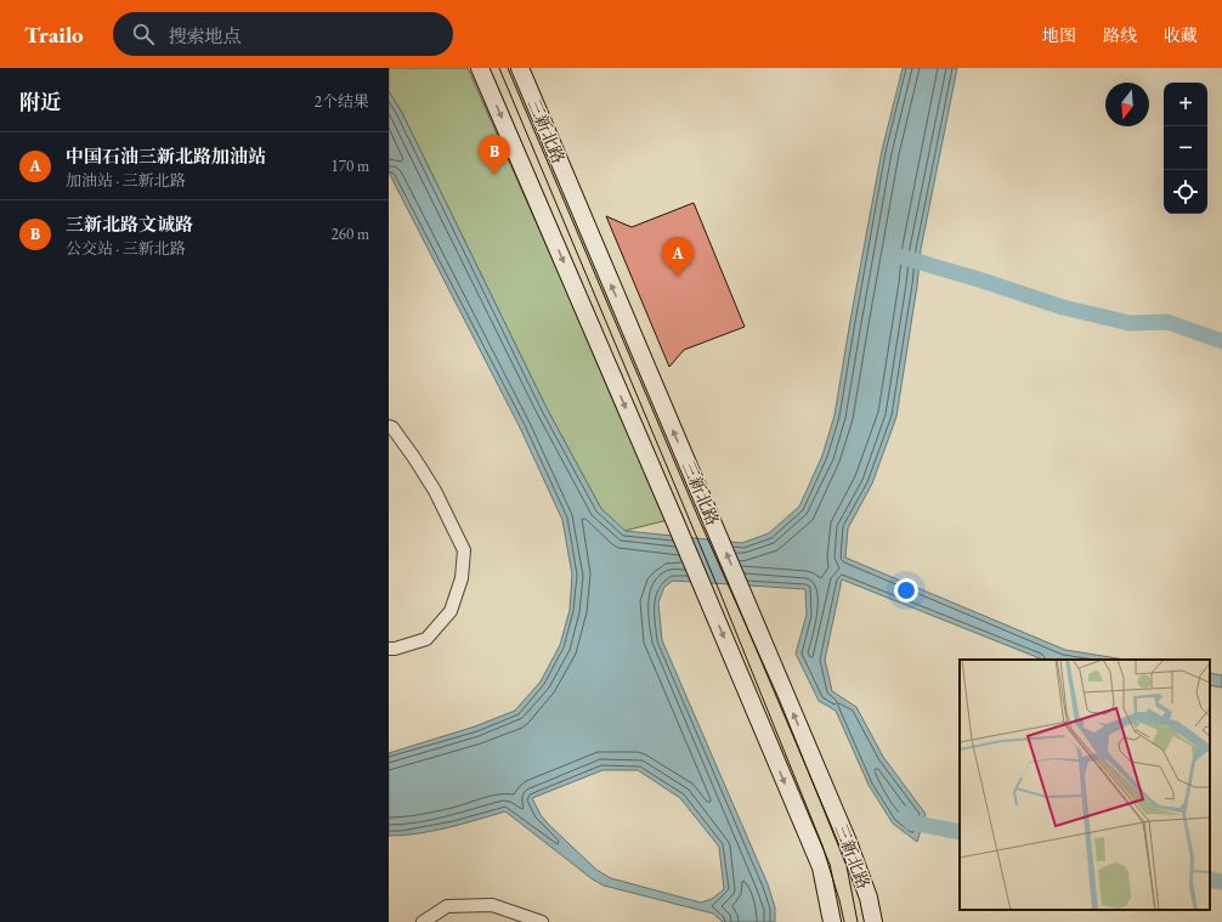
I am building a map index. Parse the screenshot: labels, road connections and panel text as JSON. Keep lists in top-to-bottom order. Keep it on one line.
{"streets":{"main road":["三新北路"]},"north":"bottom","page":{"header":"Trailo","search":"搜索地点","nav":["地图","路线","收藏"],"heading":["附近","2个结果"],"map_buttons":["+","−"],"list":[{"mark":"A","name":"中国石油三新北路加油站","note":"加油站 · 三新北路","value":"170 m"},{"mark":"B","name":"三新北路文诚路","note":"公交站 · 三新北路","value":"260 m"}],"pins":["B","A"]}}
